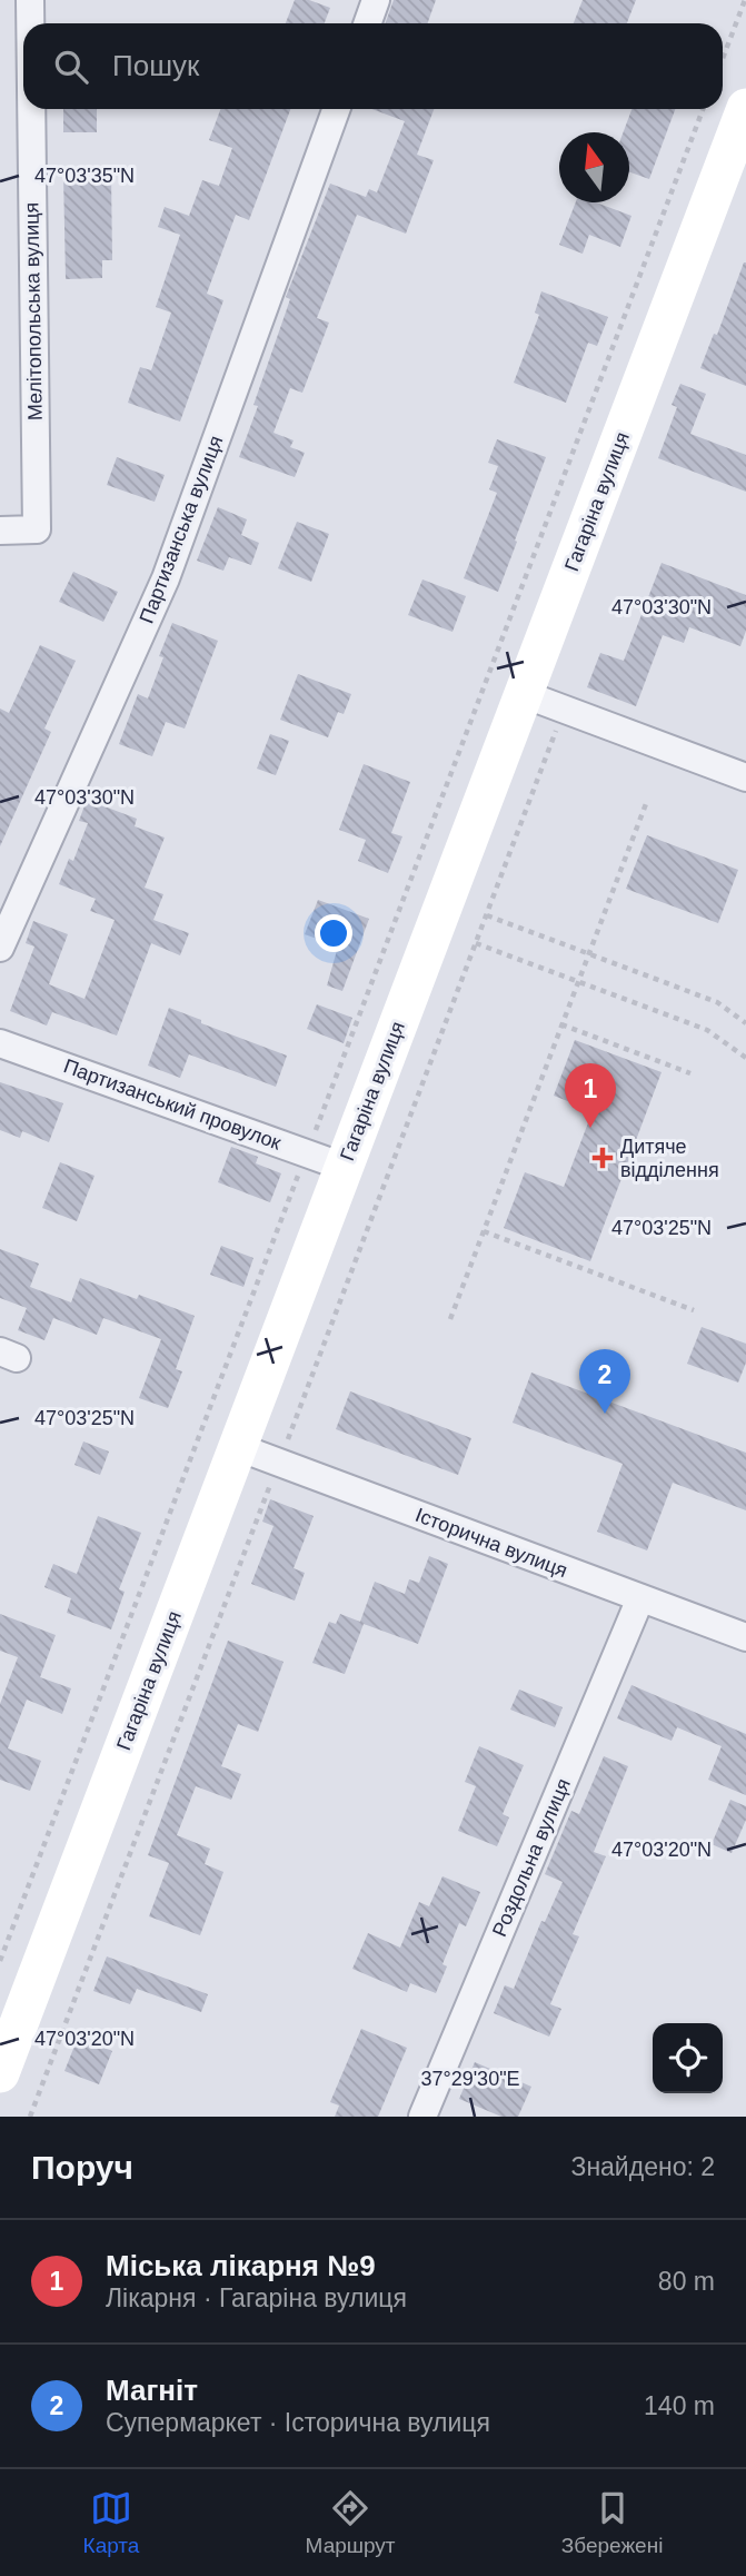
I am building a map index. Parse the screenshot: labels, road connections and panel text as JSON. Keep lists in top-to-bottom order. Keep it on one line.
{"streets":{"street":["Мелітопольська вулиця","Гагаріна вулиця","Партизанська вулиця","Партизанський провулок","Історична вулиця","Роздольна вулиця"]},"crossings":[["Гагаріна вулиця","Партизанський провулок"],["Гагаріна вулиця","Історична вулиця"],["Історична вулиця","Роздольна вулиця"]],"places":{"health":["Дитяче відділення"]},"north":"top","page":{"search":"Пошук","pins":["1","2"],"heading":["Поруч","Знайдено: 2"],"list":[{"mark":"1","name":"Міська лікарня №9","note":"Лікарня · Гагаріна вулиця","value":"80 m"},{"mark":"2","name":"Магніт","note":"Супермаркет · Історична вулиця","value":"140 m"}],"nav":["Карта","Маршрут","Збережені"]},"coordinates":["47°03'35\"N","47°03'30\"N","47°03'25\"N","47°03'20\"N","37°29'30\"E"]}
